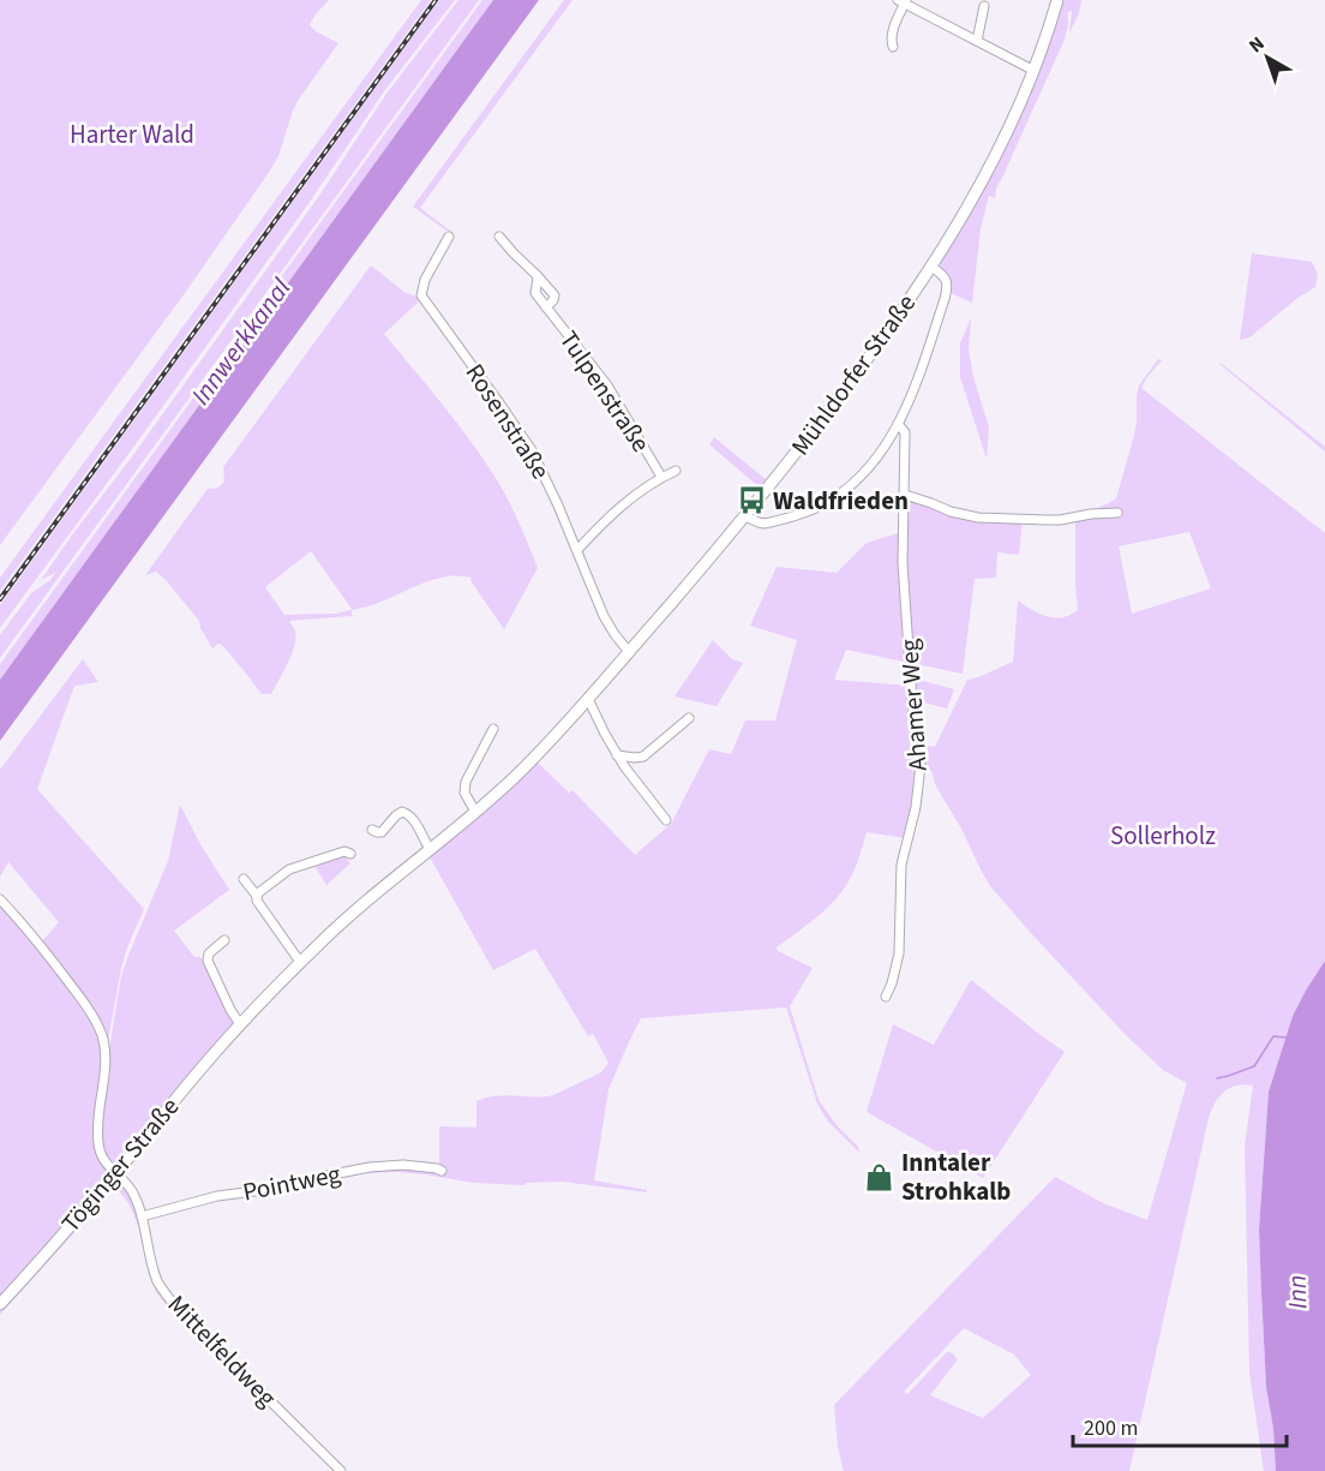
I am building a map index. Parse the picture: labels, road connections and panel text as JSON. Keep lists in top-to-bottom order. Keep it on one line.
{"streets":{"street":["Mühldorfer Straße","Tulpenstraße","Rosenstraße","Ahamer Weg","Töginger Straße","Pointweg","Mittelfeldweg"]},"crossings":[["Mühldorfer Straße","Rosenstraße"],["Mühldorfer Straße","Ahamer Weg"],["Mühldorfer Straße","Töginger Straße"],["Töginger Straße","Mittelfeldweg"],["Pointweg","Mittelfeldweg"]],"water":["Innwerkkanal","Inn"],"parks":["Harter Wald","Sollerholz"],"places":{"bus stop":["Waldfrieden"],"shop":["Inntaler Strohkalb"]},"scale_bar":"200 m","north":"top left"}
